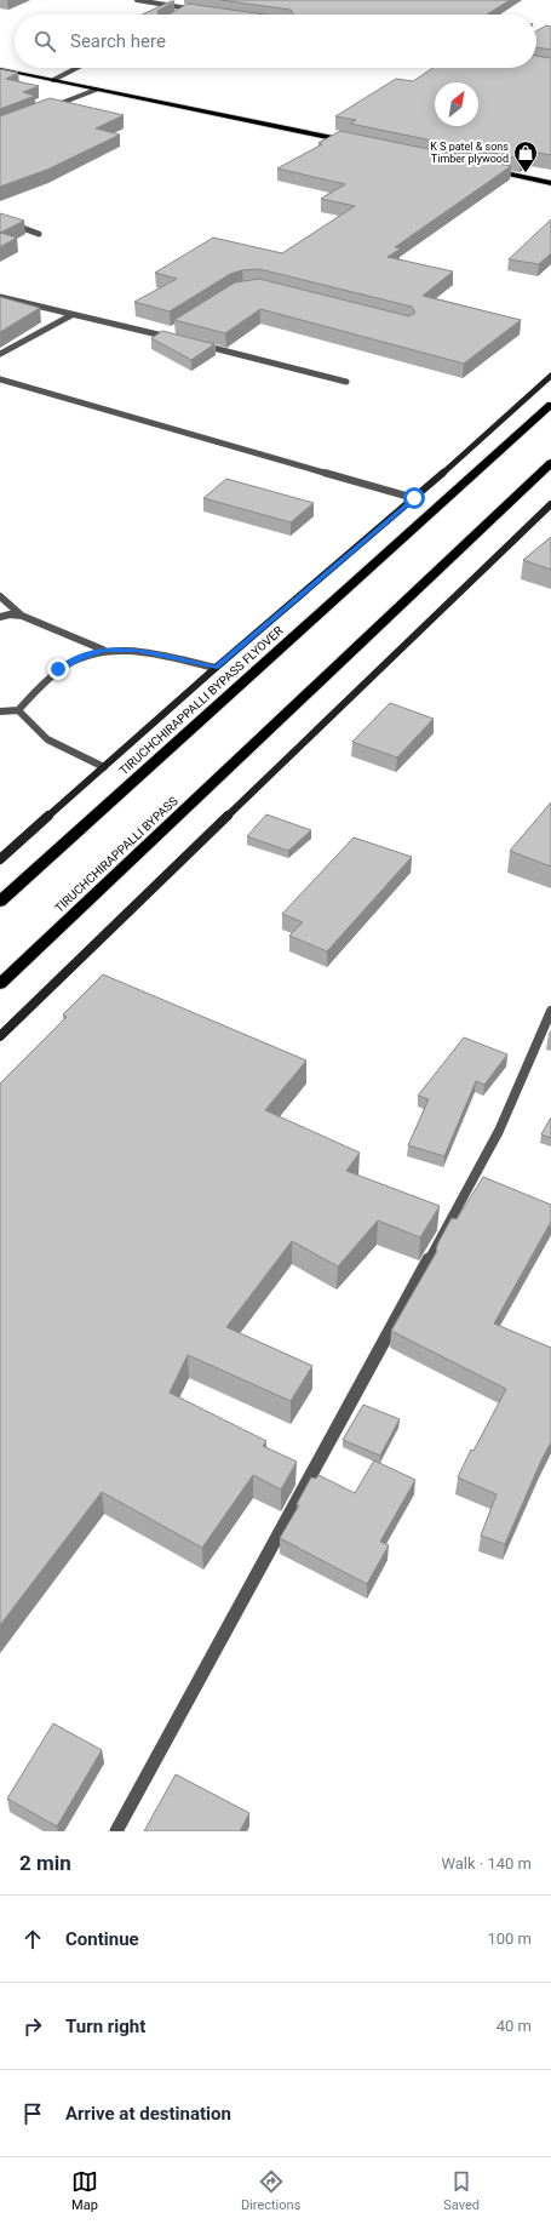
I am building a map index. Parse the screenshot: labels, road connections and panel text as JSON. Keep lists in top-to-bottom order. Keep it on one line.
{"streets":{"highway":["TIRUCHCHIRAPPALLI BYPASS FLYOVER","TIRUCHCHIRAPPALLI BYPASS"]},"places":{"shop":["K S patel & sons Timber plywood"]},"north":"top right","page":{"search":"Search here","heading":["2 min","Walk · 140 m"],"list":[["Continue","100 m"],["Turn right","40 m"],"Arrive at destination"],"nav":["Map","Directions","Saved"]}}
